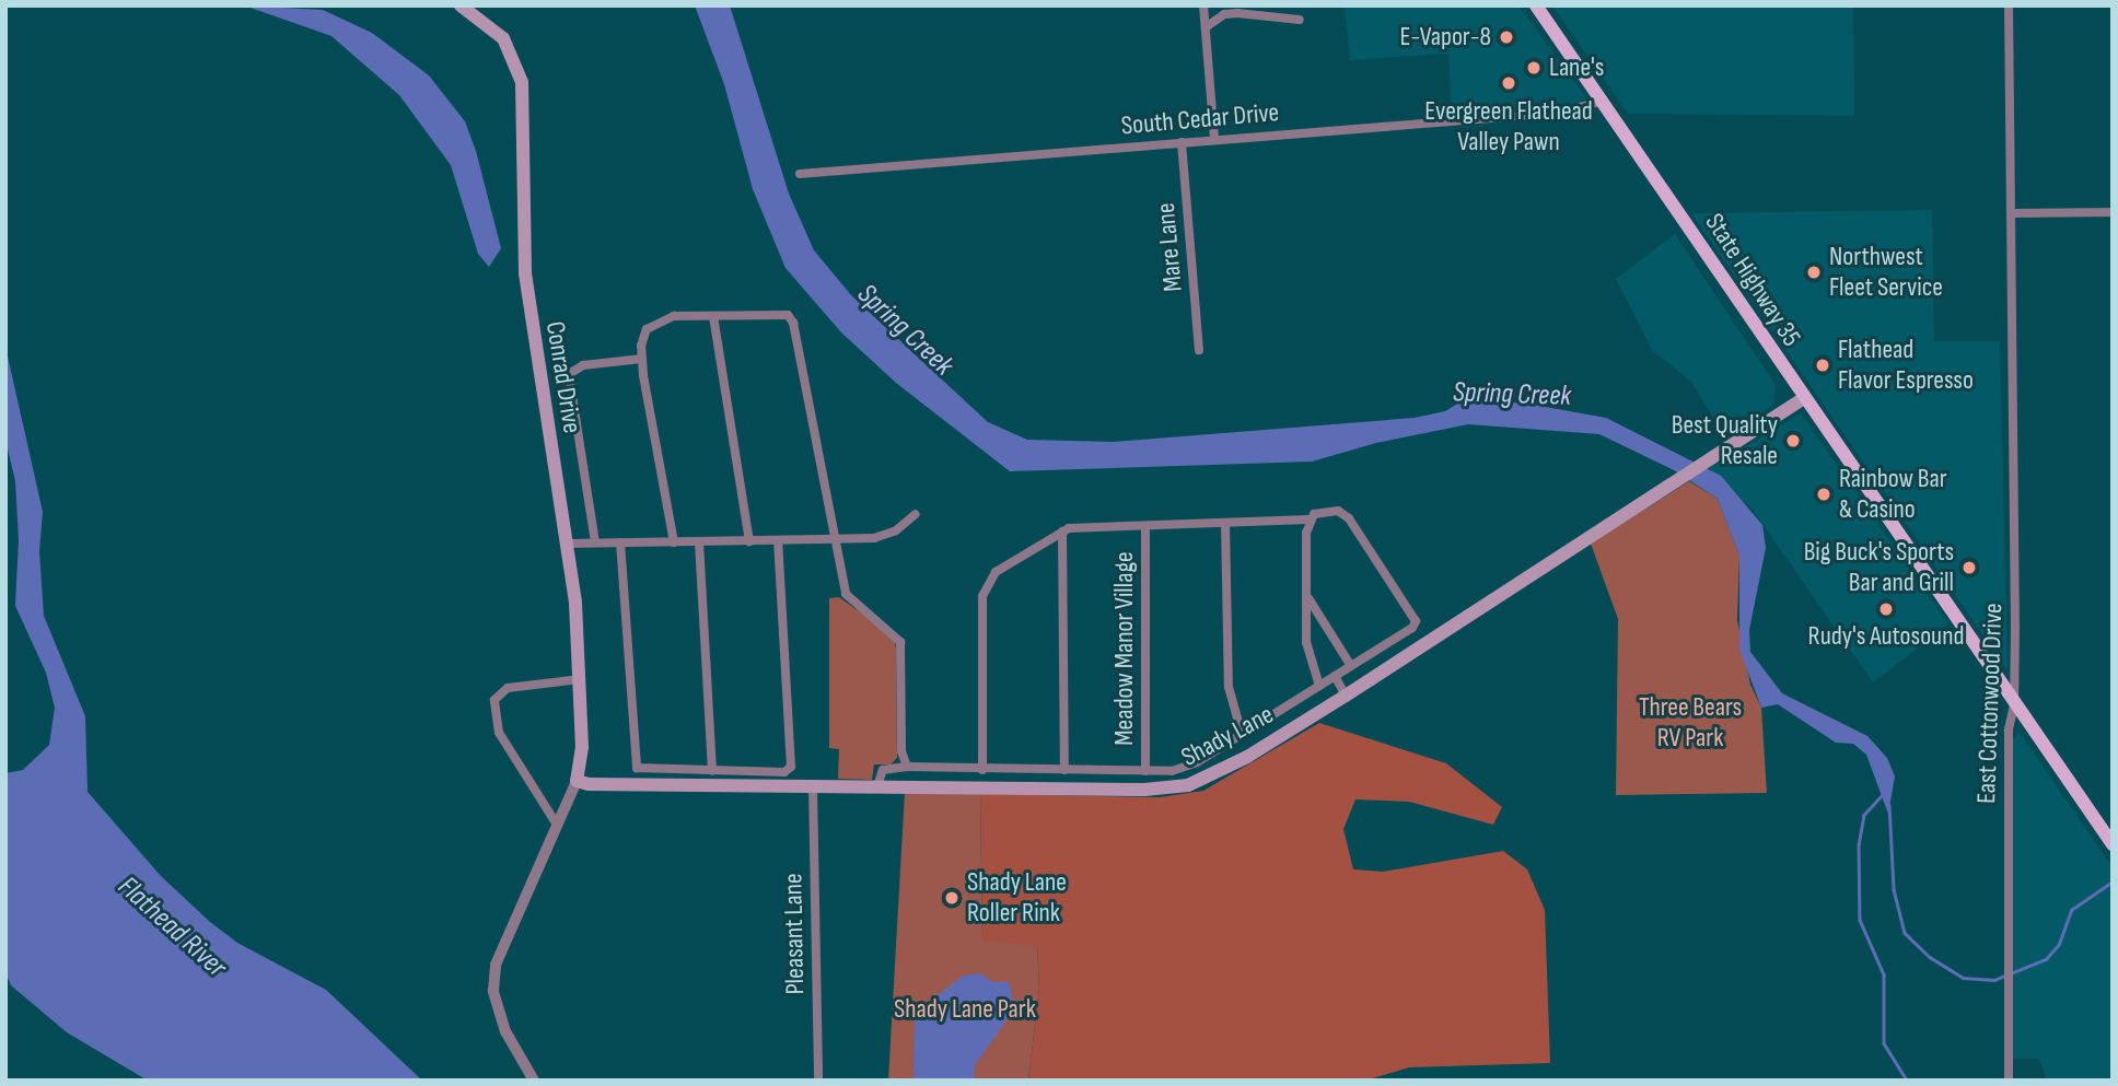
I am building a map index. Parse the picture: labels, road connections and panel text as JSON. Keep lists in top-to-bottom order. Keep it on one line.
{"streets":{"main road":["State Highway 35","Conrad Drive","Shady Lane"],"street":["South Cedar Drive","Mare Lane","Meadow Manor Village","East Cottonwood Drive","Pleasant Lane"]},"crossings":[["South Cedar Drive","Mare Lane"],["South Cedar Drive","State Highway 35"],["State Highway 35","East Cottonwood Drive"],["State Highway 35","Shady Lane"],["Conrad Drive","Shady Lane"],["Shady Lane","Pleasant Lane"]],"water":["Spring Creek","Flathead River"],"parks":["Three Bears RV Park","Shady Lane Park"],"places":["E-Vapor-8","Lane's","Evergreen Flathead Valley Pawn","Northwest Fleet Service","Flathead Flavor Espresso","Best Quality Resale","Rainbow Bar & Casino","Big Buck's Sports Bar and Grill","Rudy's Autosound","Shady Lane Roller Rink"]}
